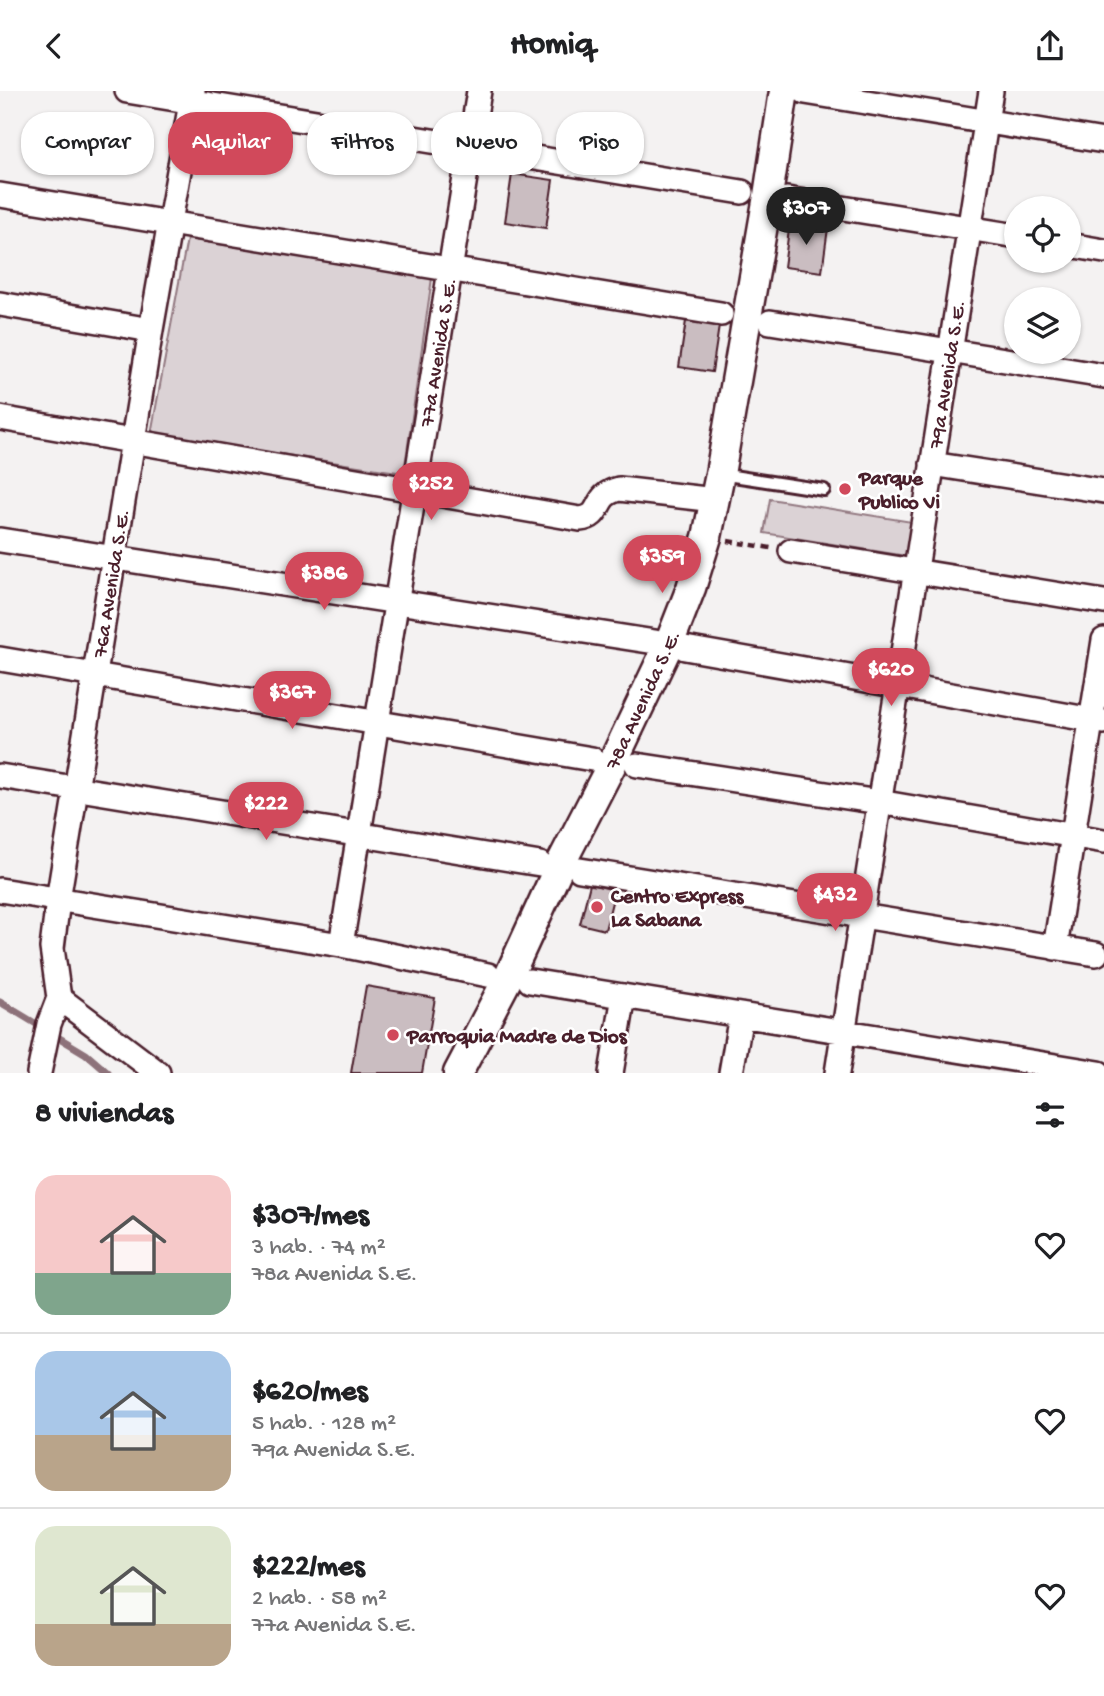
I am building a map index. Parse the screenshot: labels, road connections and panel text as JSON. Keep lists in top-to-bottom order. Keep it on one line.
{"streets":{"street":["77a Avenida S.E.","79a Avenida S.E.","76a Avenida S.E.","78a Avenida S.E."]},"places":["Parque Publico Vi","Centro Express La Sabana","Parroquia Madre de Dios"],"page":{"header":"Homiq","chip":["Comprar","Alquilar","Filtros","Nuevo","Piso"],"price":["$307","$252","$359","$386","$620","$367","$222","$432"],"heading":"8 viviendas","list":[{"name":"$307/mes","note":"3 hab. · 74 m² · 78a Avenida S.E."},{"name":"$620/mes","note":"5 hab. · 128 m² · 79a Avenida S.E."},{"name":"$222/mes","note":"2 hab. · 58 m² · 77a Avenida S.E."}]}}
